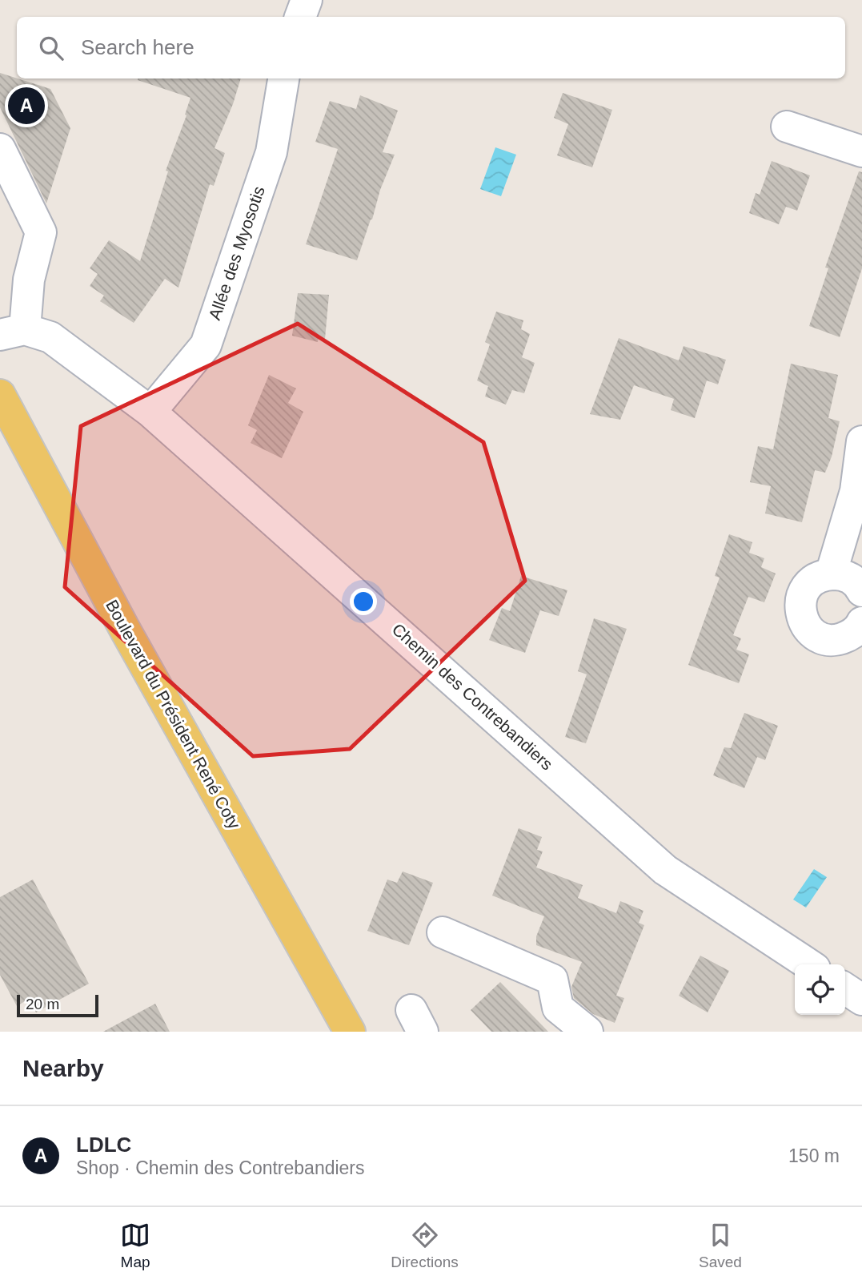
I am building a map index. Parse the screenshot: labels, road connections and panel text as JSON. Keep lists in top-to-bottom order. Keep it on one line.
{"streets":{"main road":["Boulevard du Président René Coty"],"street":["Allée des Myosotis","Chemin des Contrebandiers"]},"crossings":[["Allée des Myosotis","Chemin des Contrebandiers"]],"scale_bar":"20 m","page":{"search":"Search here","pins":"A","scale":"20 m","heading":"Nearby","list":[{"mark":"A","name":"LDLC","note":"Shop · Chemin des Contrebandiers","value":"150 m"}],"nav":["Map","Directions","Saved"]}}
